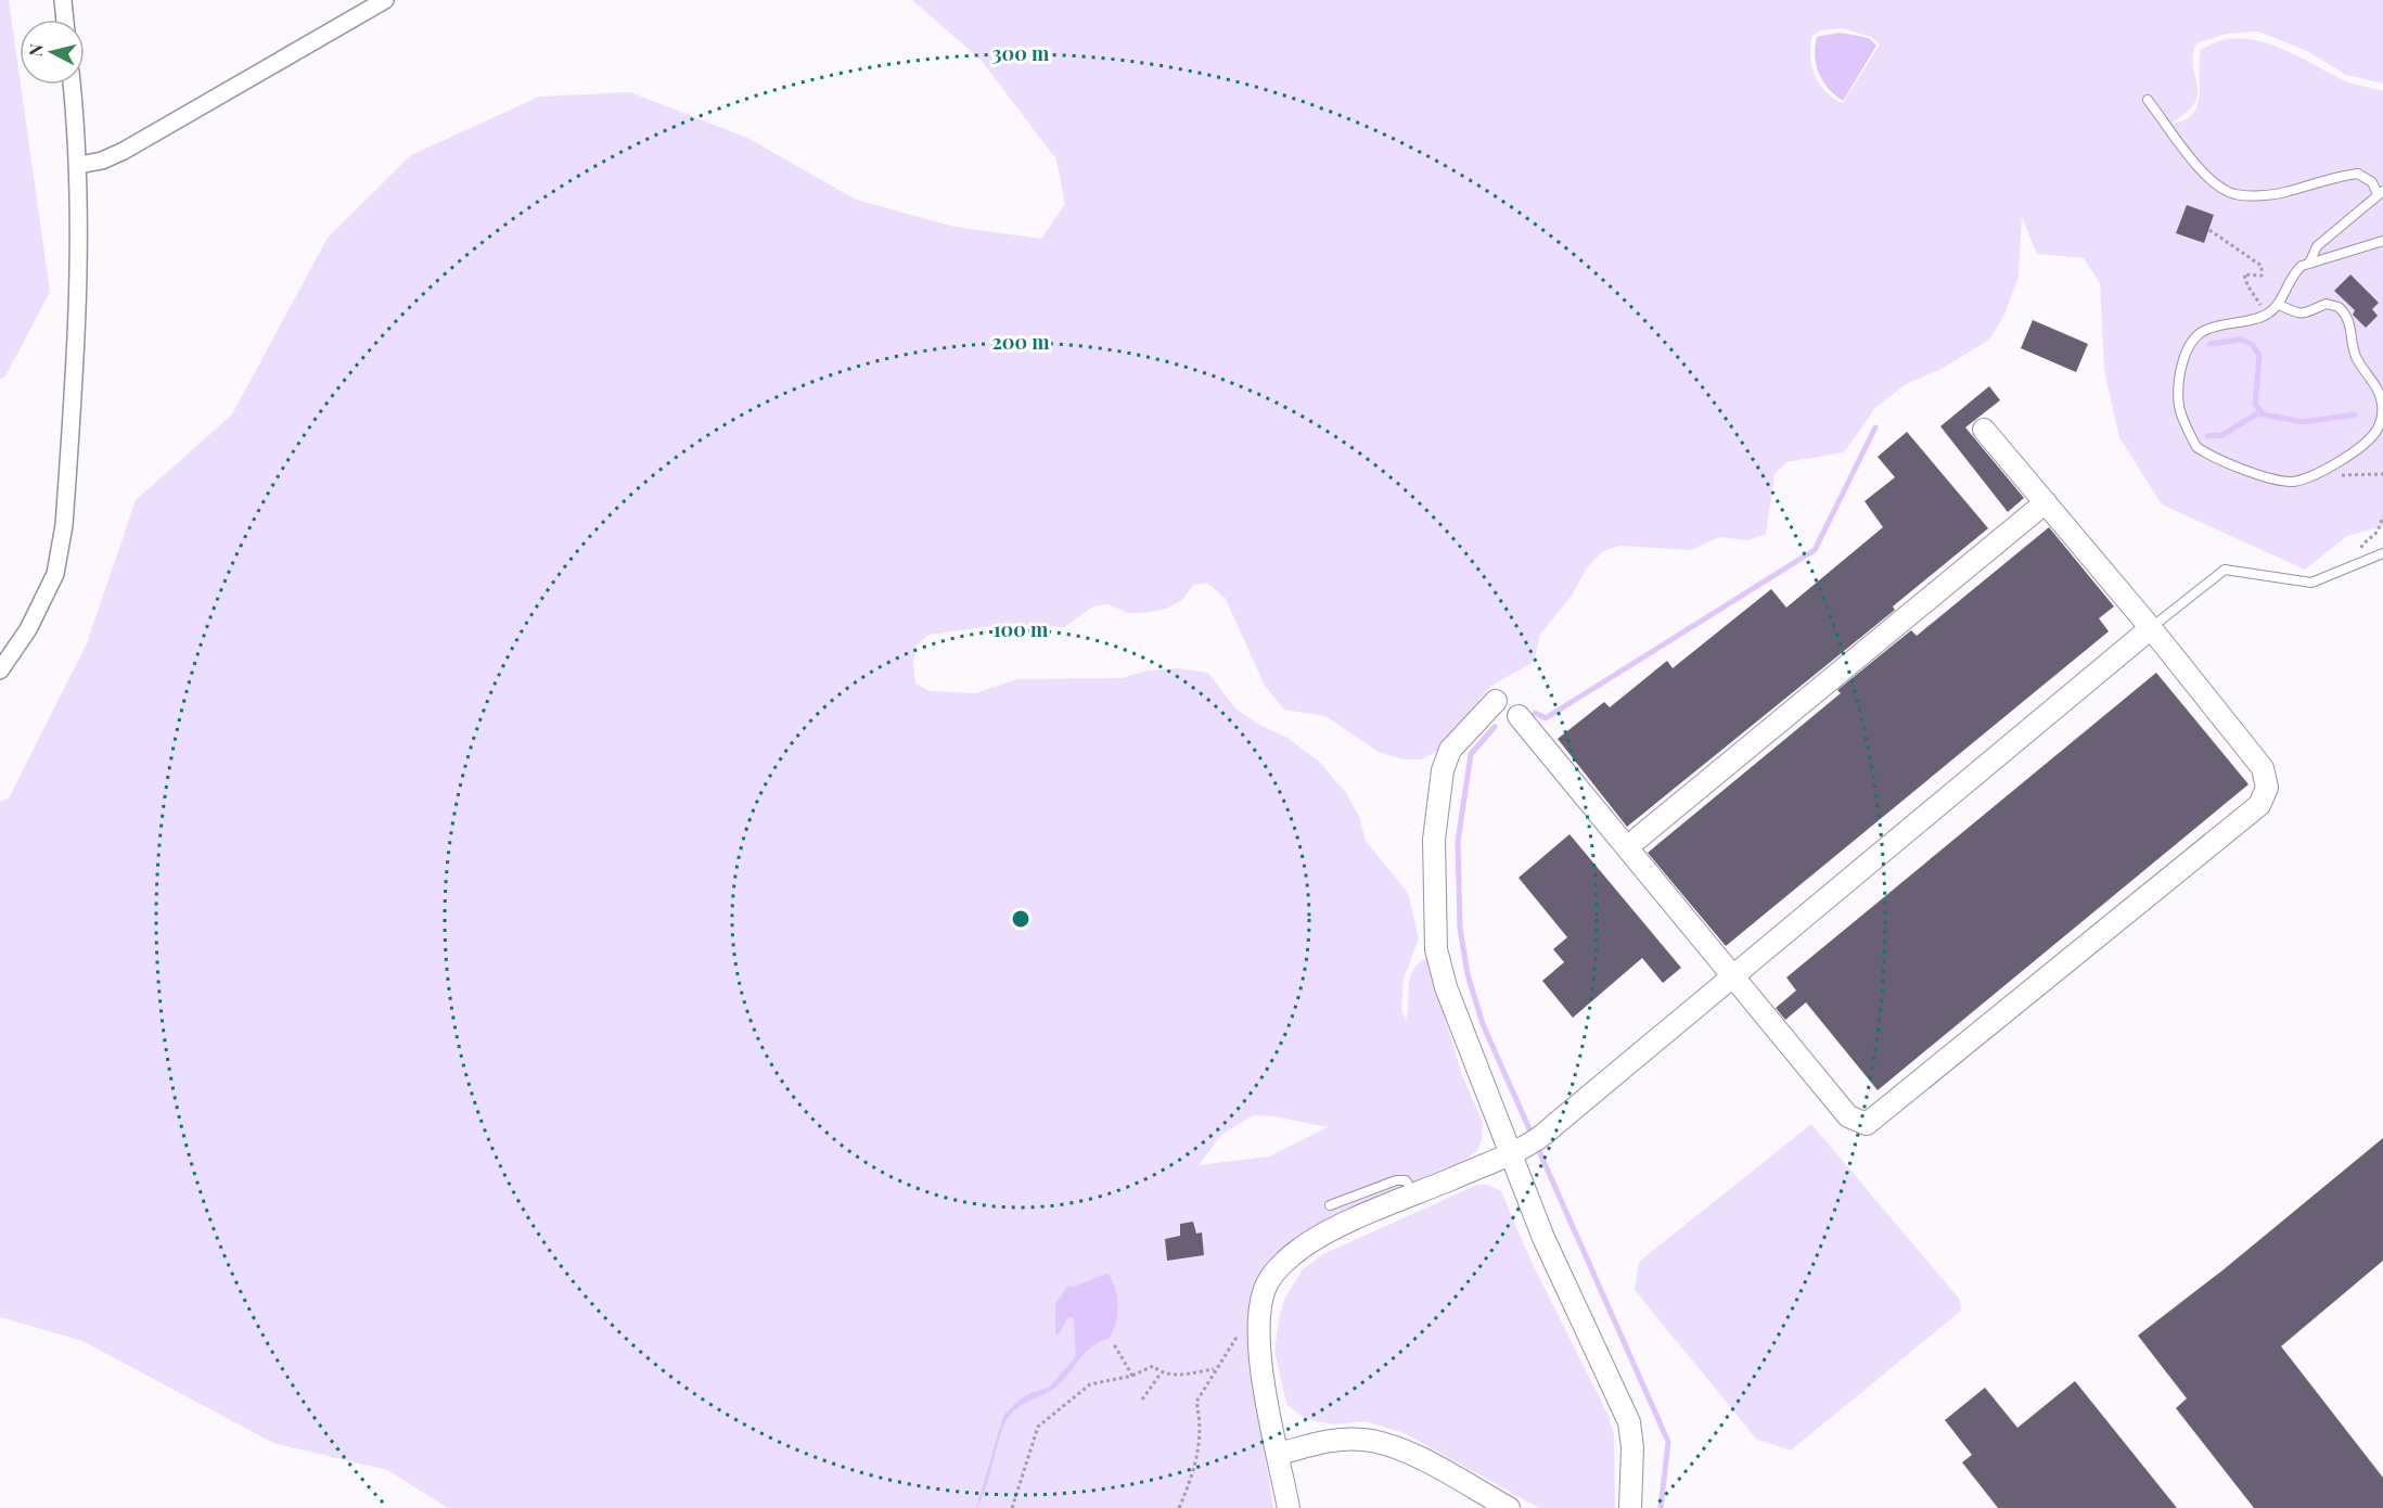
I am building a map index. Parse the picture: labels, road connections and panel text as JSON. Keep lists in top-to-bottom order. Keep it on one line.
{"north":"left","rings":["300 m","200 m","100 m"]}
